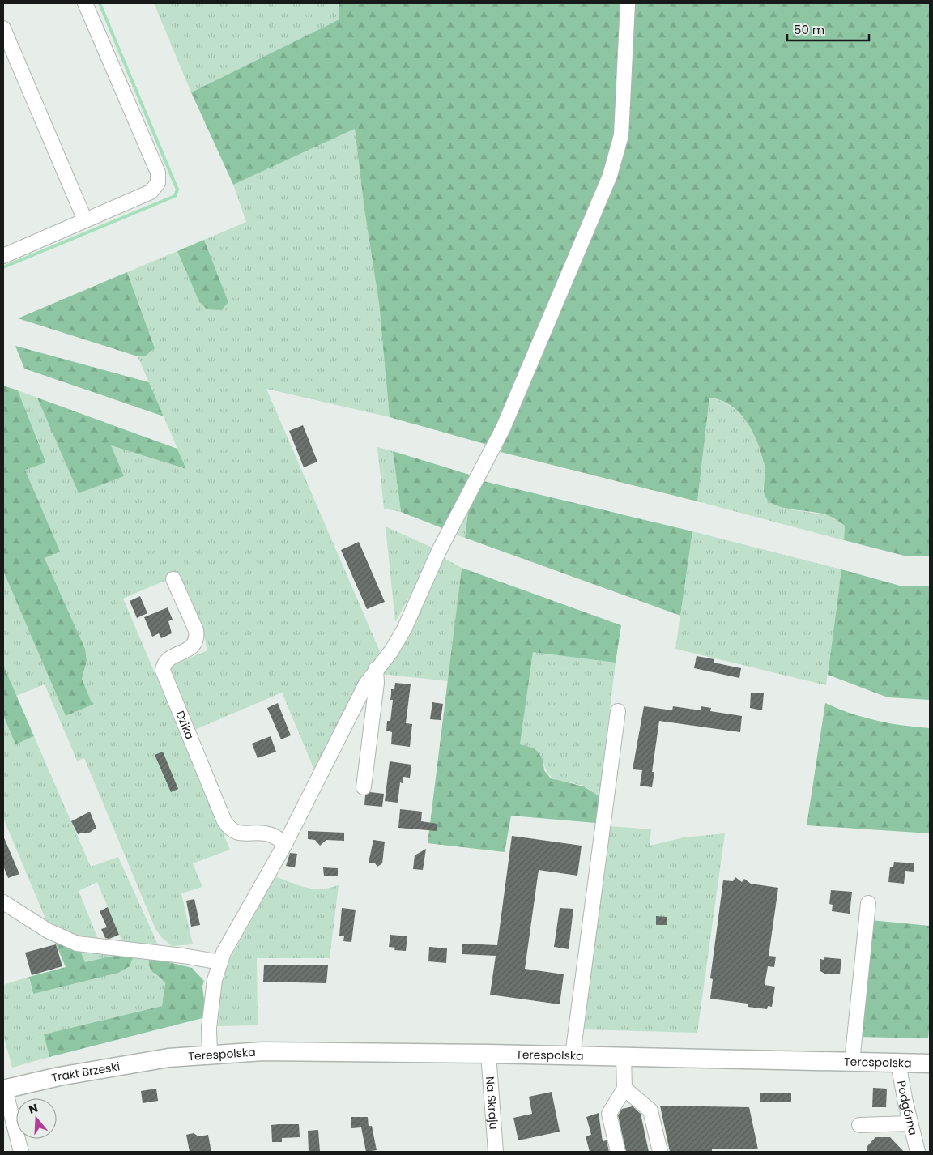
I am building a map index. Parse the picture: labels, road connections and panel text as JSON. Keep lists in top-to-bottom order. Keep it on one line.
{"streets":{"main road":["Terespolska","Trakt Brzeski"],"street":["Dzika","Na Skraju","Podgórna"]},"crossings":[["Terespolska","Trakt Brzeski"],["Terespolska","Na Skraju"],["Terespolska","Podgórna"]],"scale_bar":"50 m","north":"top"}
